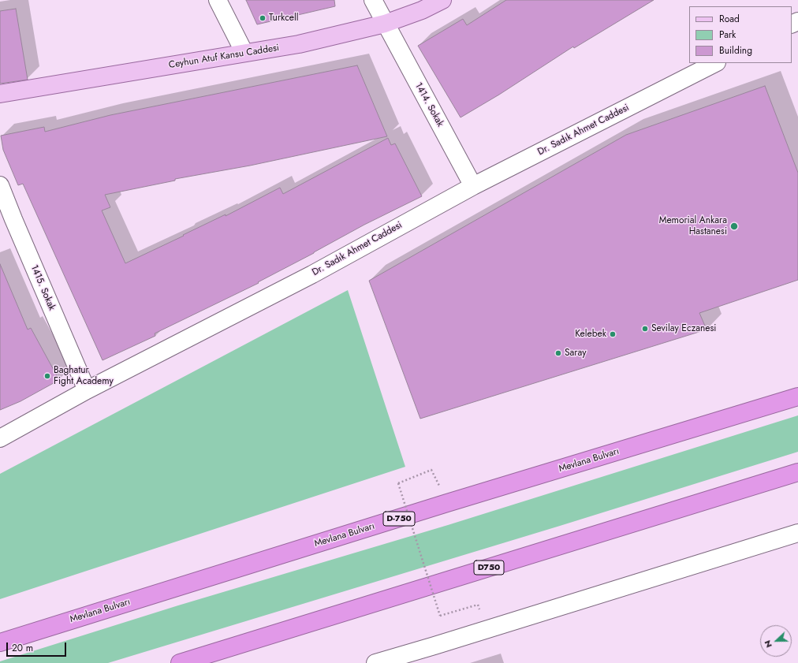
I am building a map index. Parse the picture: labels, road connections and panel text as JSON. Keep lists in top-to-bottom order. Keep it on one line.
{"streets":{"highway":["Mevlana Bulvarı","D-750","D750"],"main road":["Ceyhun Atuf Kansu Caddesi"],"street":["1414. Sokak","Dr. Sadık Ahmet Caddesi","1415. Sokak"]},"crossings":[["Ceyhun Atuf Kansu Caddesi","1414. Sokak"],["1414. Sokak","Dr. Sadık Ahmet Caddesi"],["Dr. Sadık Ahmet Caddesi","1415. Sokak"]],"places":["Turkcell","Memorial Ankara Hastanesi","Sevilay Eczanesi","Kelebek","Saray","Baghatur Fight Academy"],"legend":["Road","Park","Building"],"scale_bar":"20 m","north":"left"}
